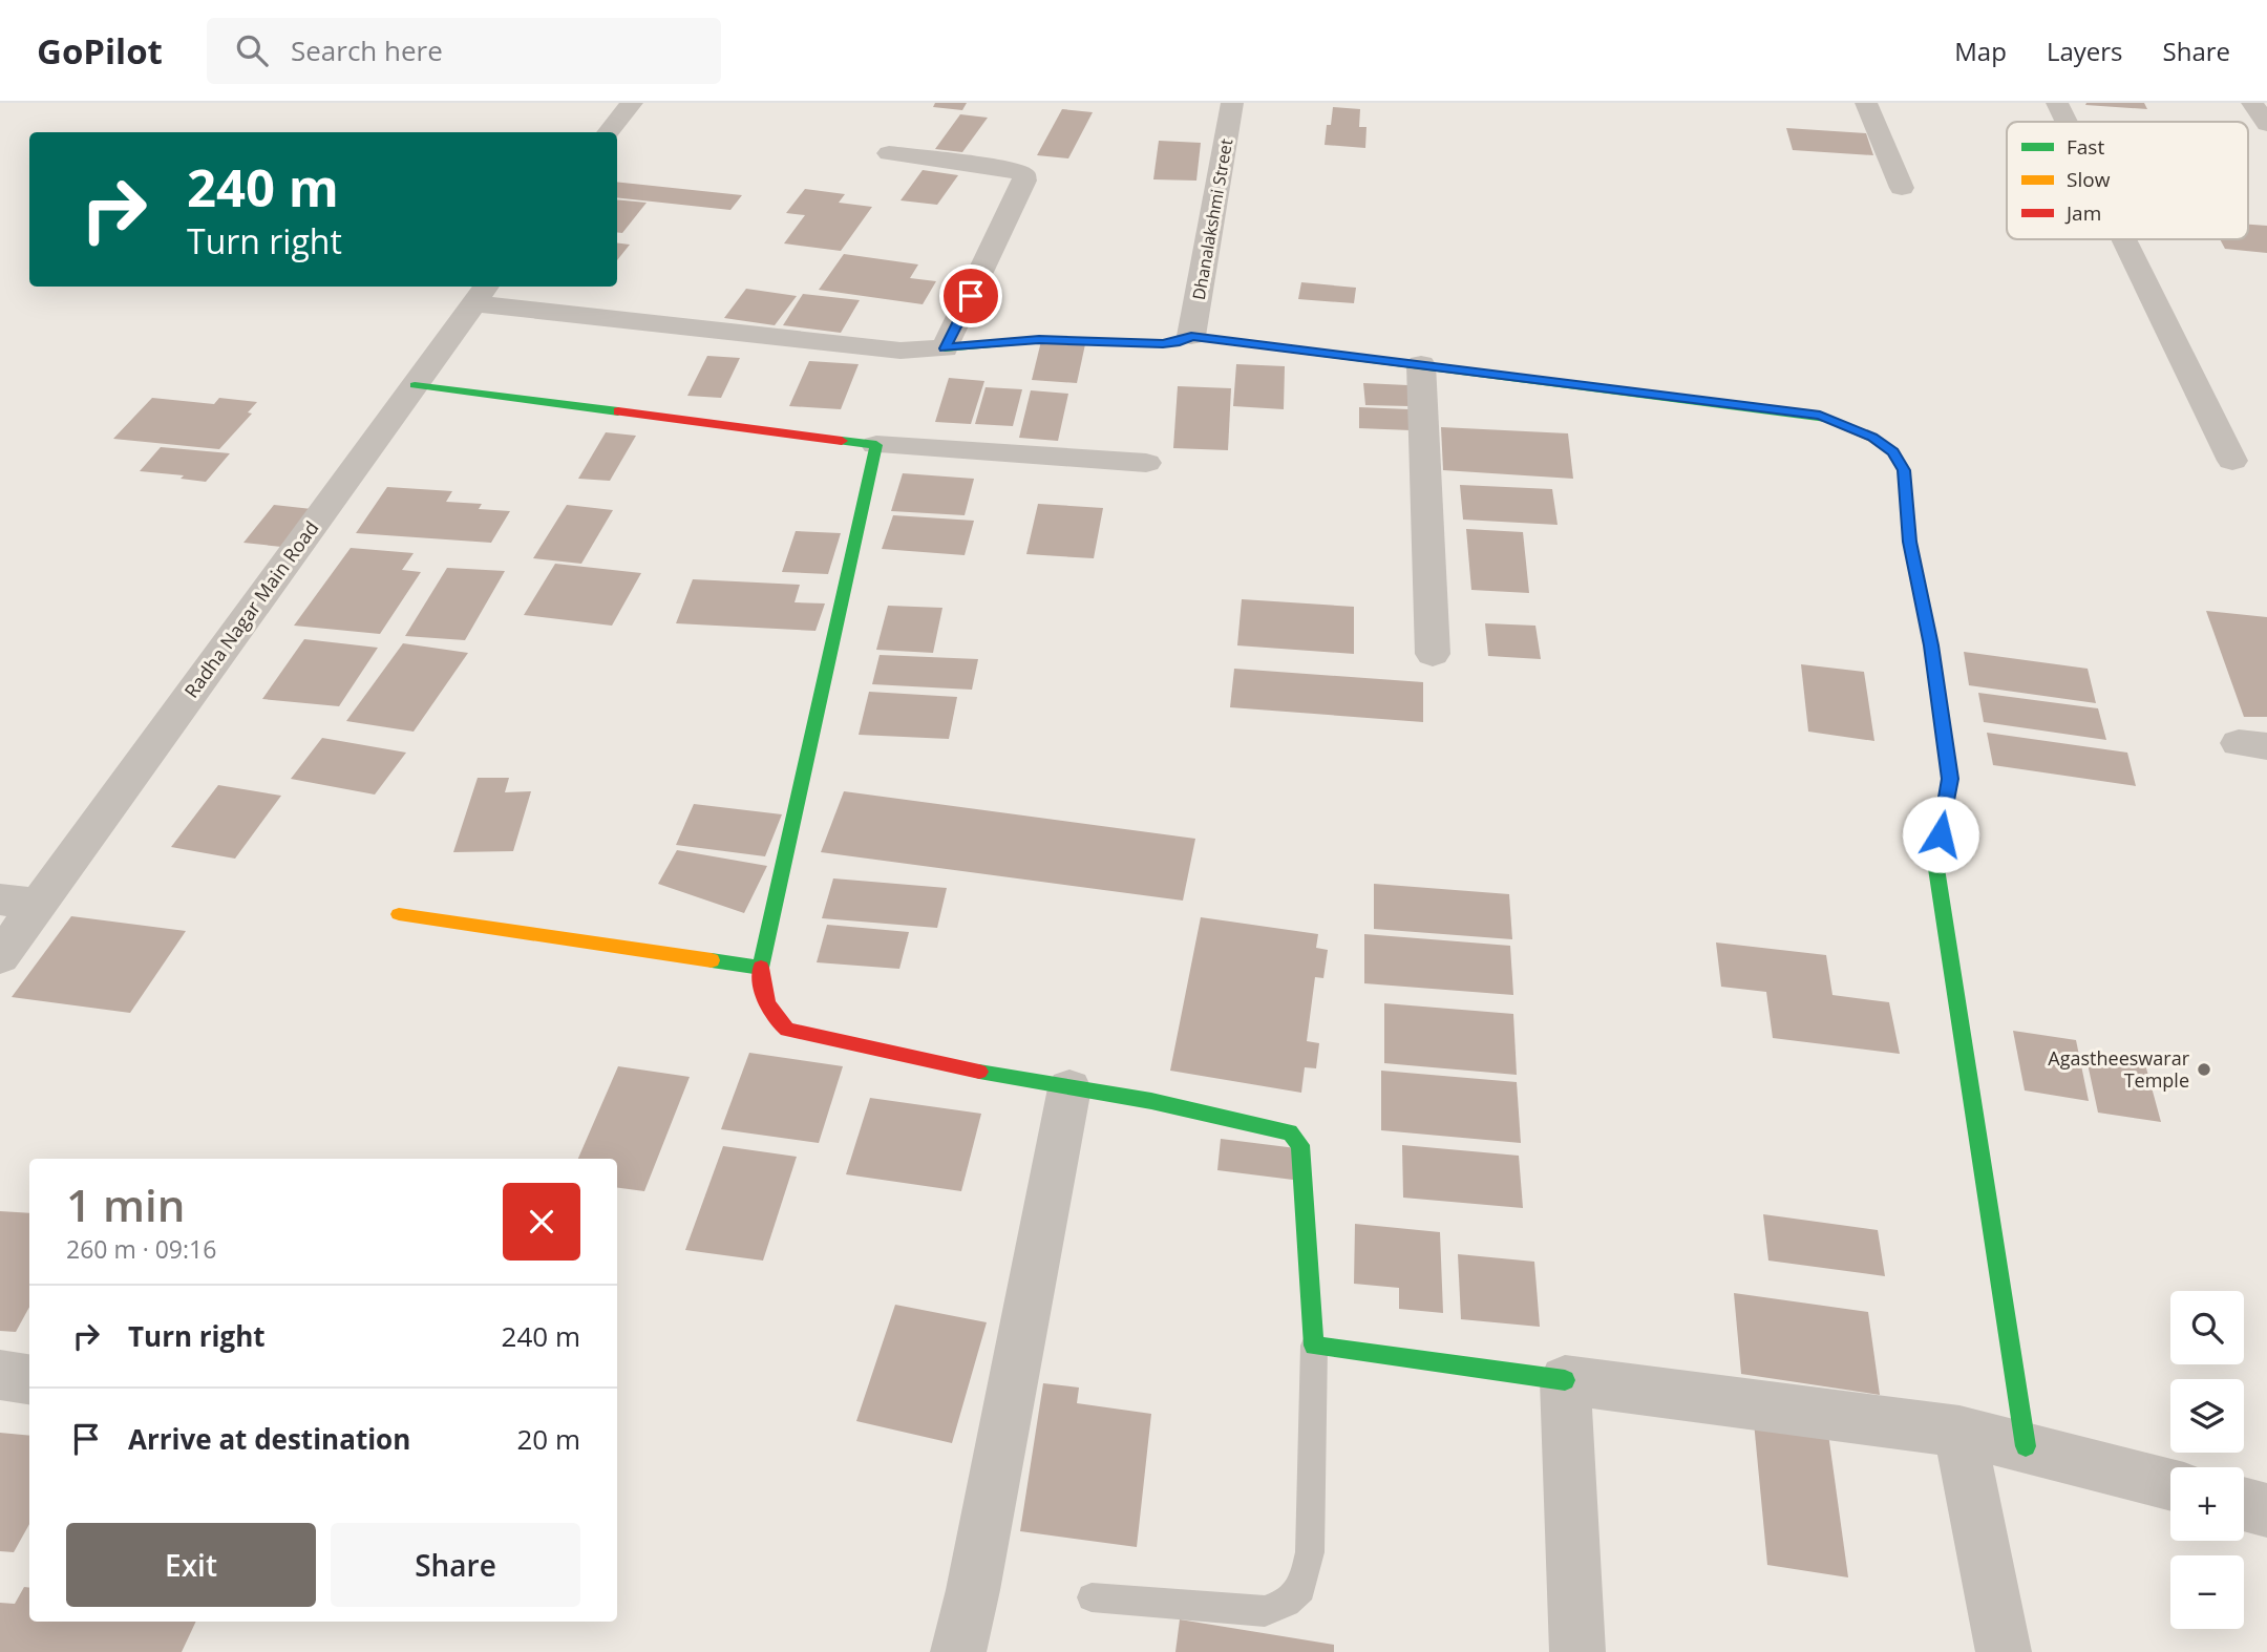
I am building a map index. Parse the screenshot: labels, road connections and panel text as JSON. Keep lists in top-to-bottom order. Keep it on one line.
{"streets":{"street":["Dhanalakshmi Street","Radha Nagar Main Road"]},"places":["Agastheeswarar Temple"],"legend":["Fast","Slow","Jam"],"page":{"header":"GoPilot","search":"Search here","nav":["Map","Layers","Share"],"turn":["240 m","Turn right"],"heading":["1 min","260 m · 09:16"],"list":[{"name":"Turn right","value":"240 m"},{"name":"Arrive at destination","value":"20 m"}],"map_buttons":["+","−"],"buttons":["Exit","Share"]}}
